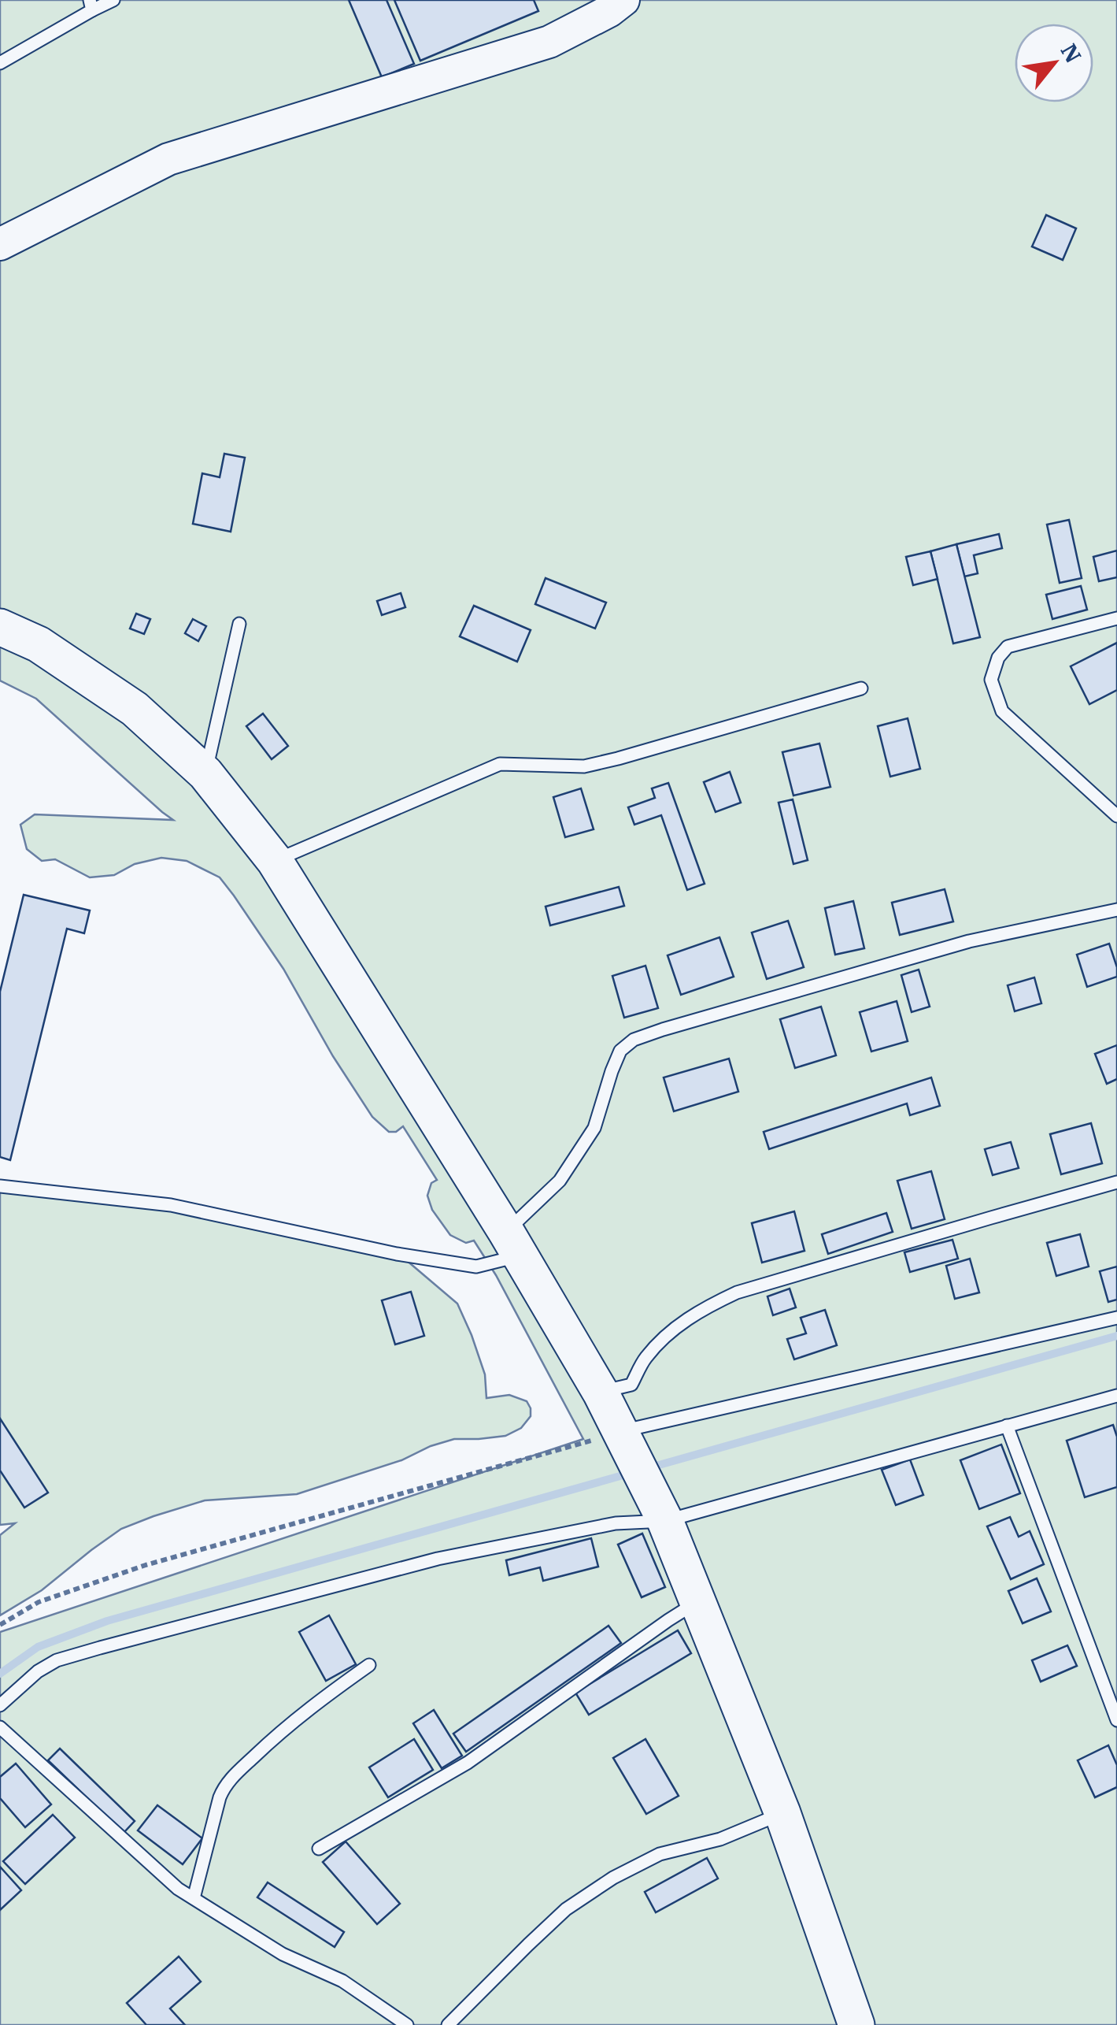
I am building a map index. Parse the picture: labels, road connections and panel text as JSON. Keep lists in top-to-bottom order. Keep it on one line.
{"north":"top right"}
